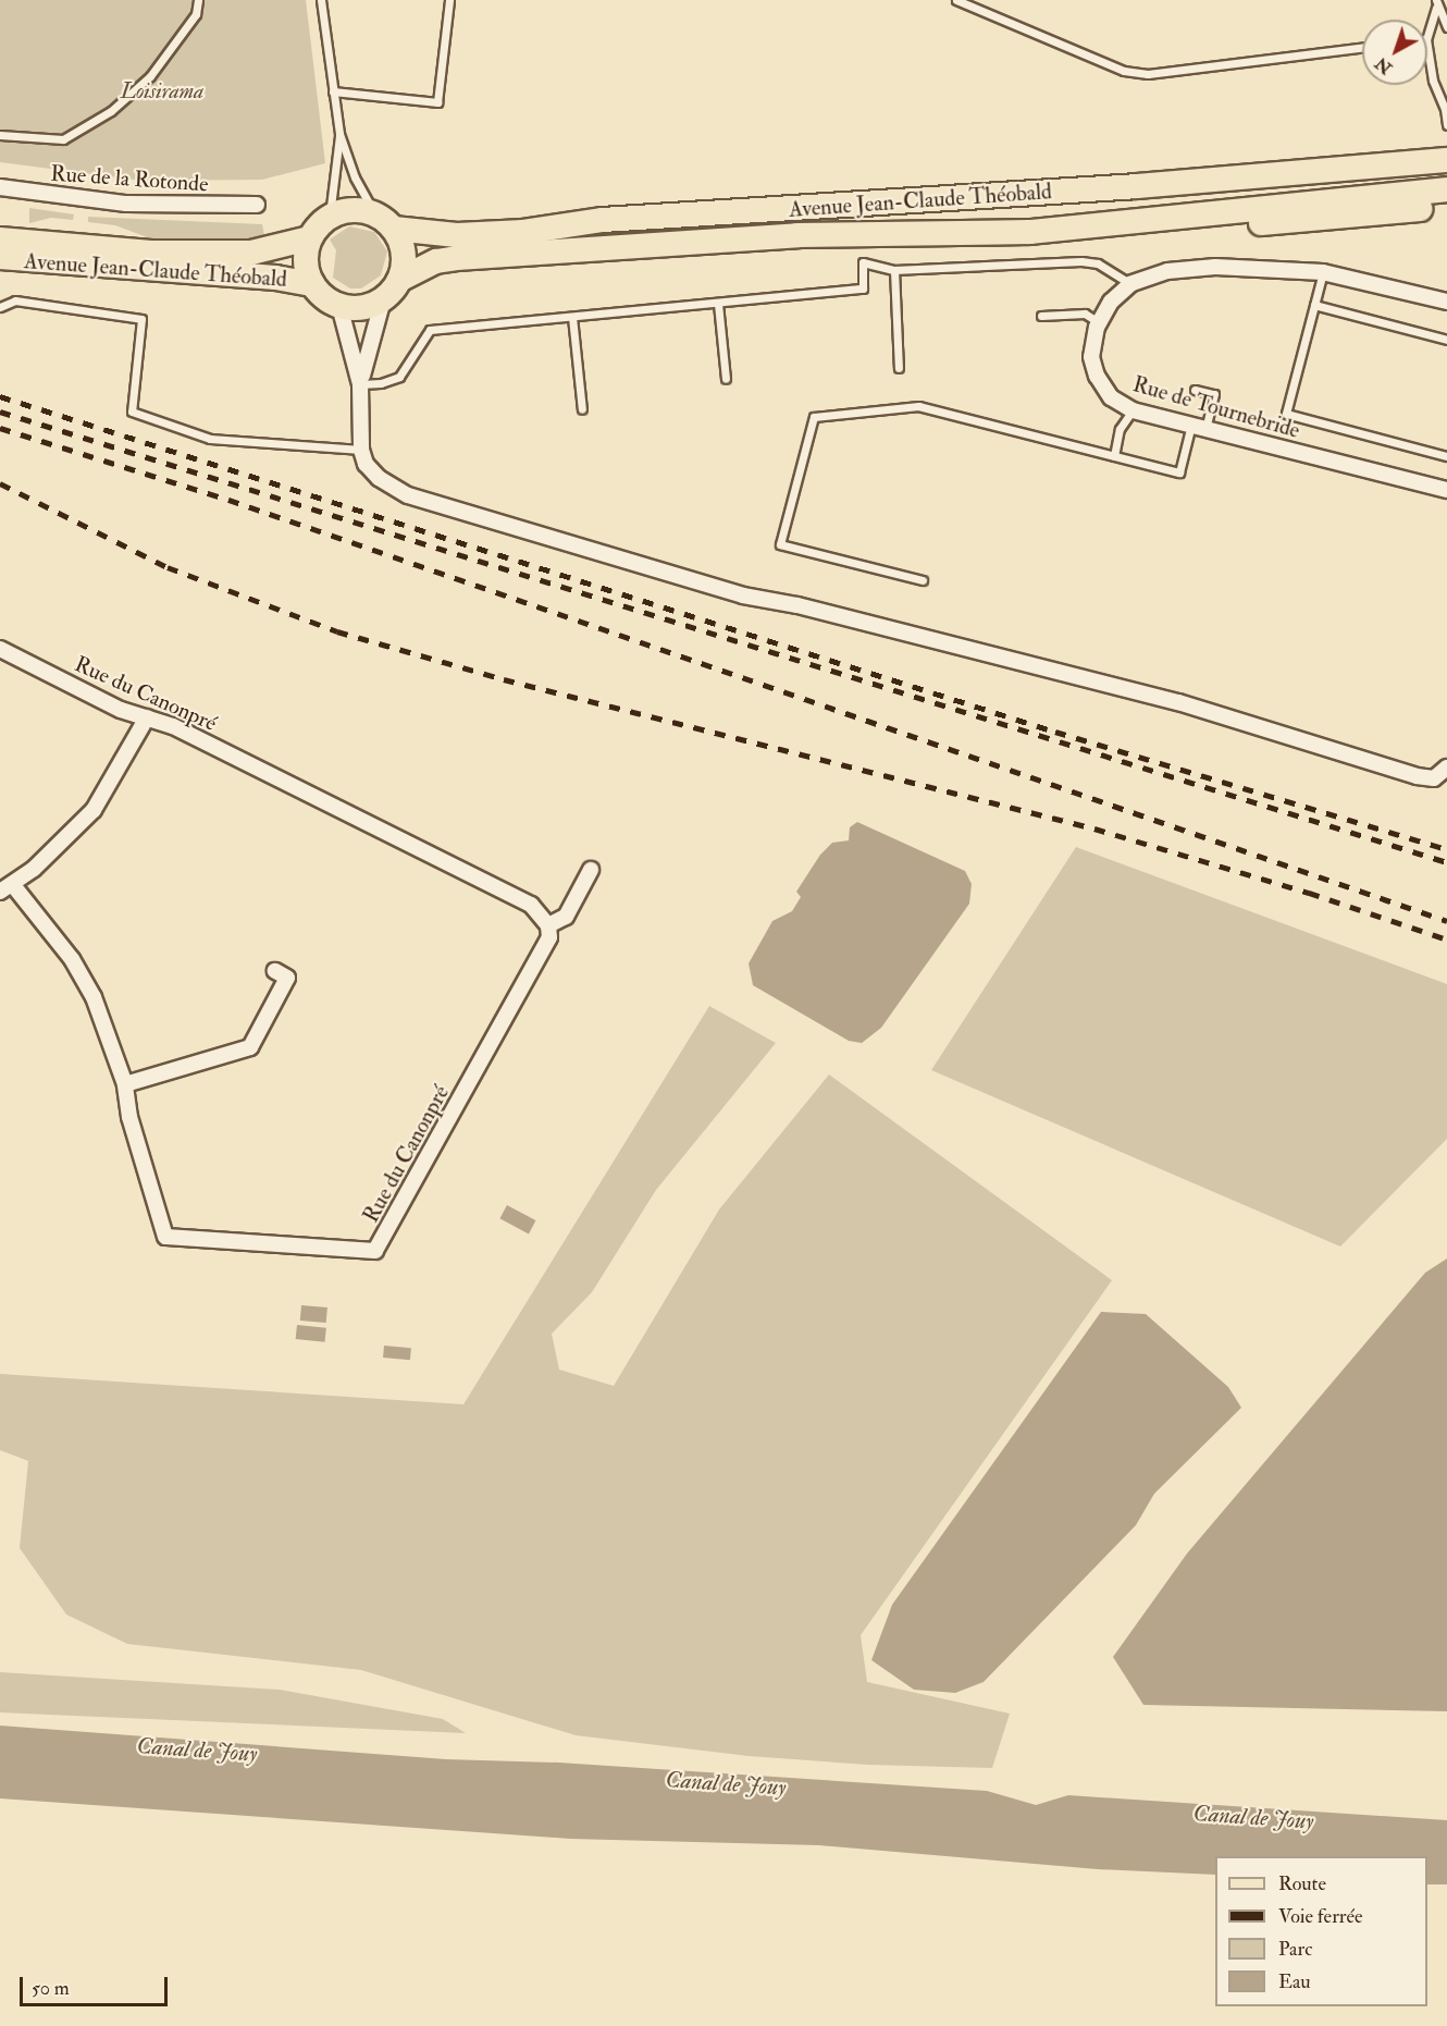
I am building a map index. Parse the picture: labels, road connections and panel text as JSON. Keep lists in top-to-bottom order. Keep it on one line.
{"streets":{"main road":["Avenue Jean-Claude Théobald"],"street":["Rue de la Rotonde","Rue de Tournebride","Rue du Canonpré"]},"water":["Canal de Jouy"],"parks":["Loisirama"],"legend":["Route","Voie ferrée","Parc","Eau"],"scale_bar":"50 m","north":"bottom left"}
